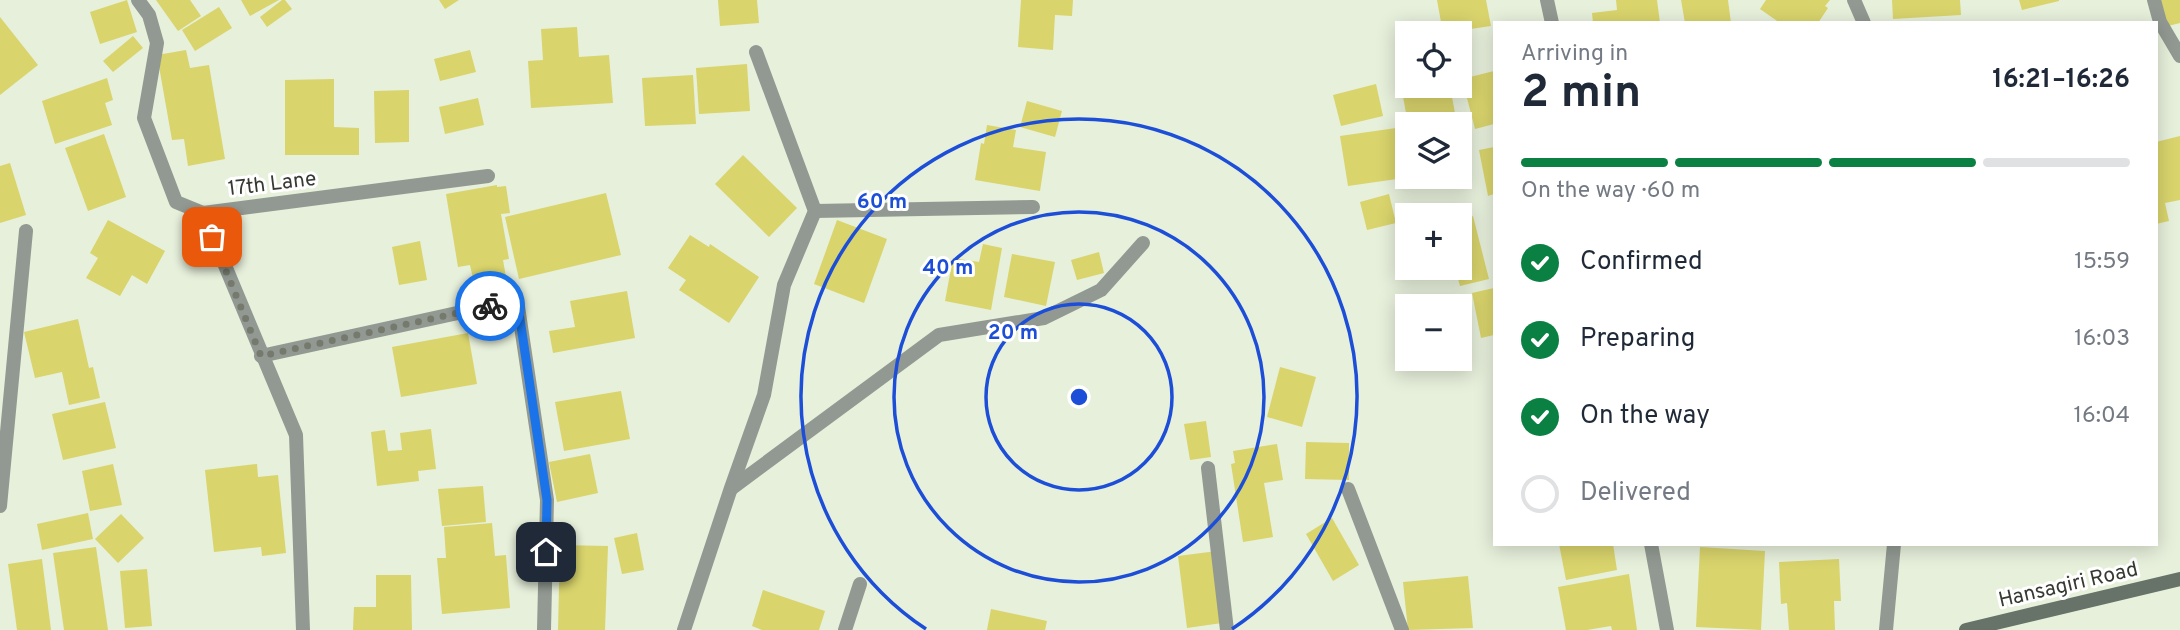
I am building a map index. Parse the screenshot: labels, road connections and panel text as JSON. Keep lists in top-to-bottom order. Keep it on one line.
{"streets":{"street":["17th Lane","Hansagiri Road"]},"page":{"map_buttons":["+","−"],"heading":["2 min","Arriving in","16:21–16:26"],"bar":"On the way · 60 m","list":[["Confirmed","15:59"],["Preparing","16:03"],["On the way","16:04"],"Delivered"]},"rings":["60 m","40 m","20 m"]}
